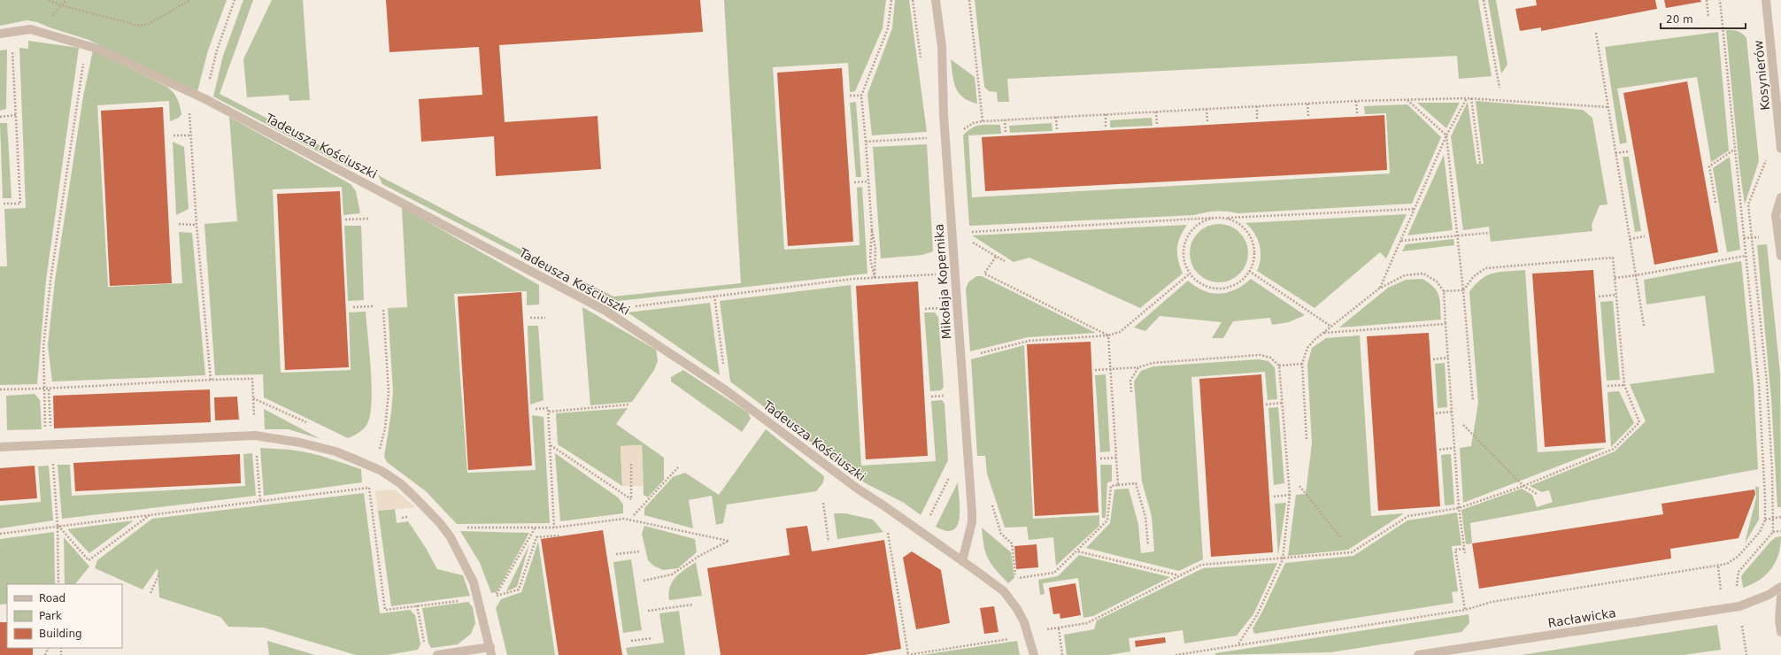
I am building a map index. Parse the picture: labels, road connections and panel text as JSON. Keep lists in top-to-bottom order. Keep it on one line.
{"streets":{"street":["Kosynierów","Tadeusza Kościuszki","Mikołaja Kopernika","Racławicka"]},"crossings":[["Tadeusza Kościuszki","Mikołaja Kopernika"]],"legend":["Road","Park","Building"],"scale_bar":"20 m"}
